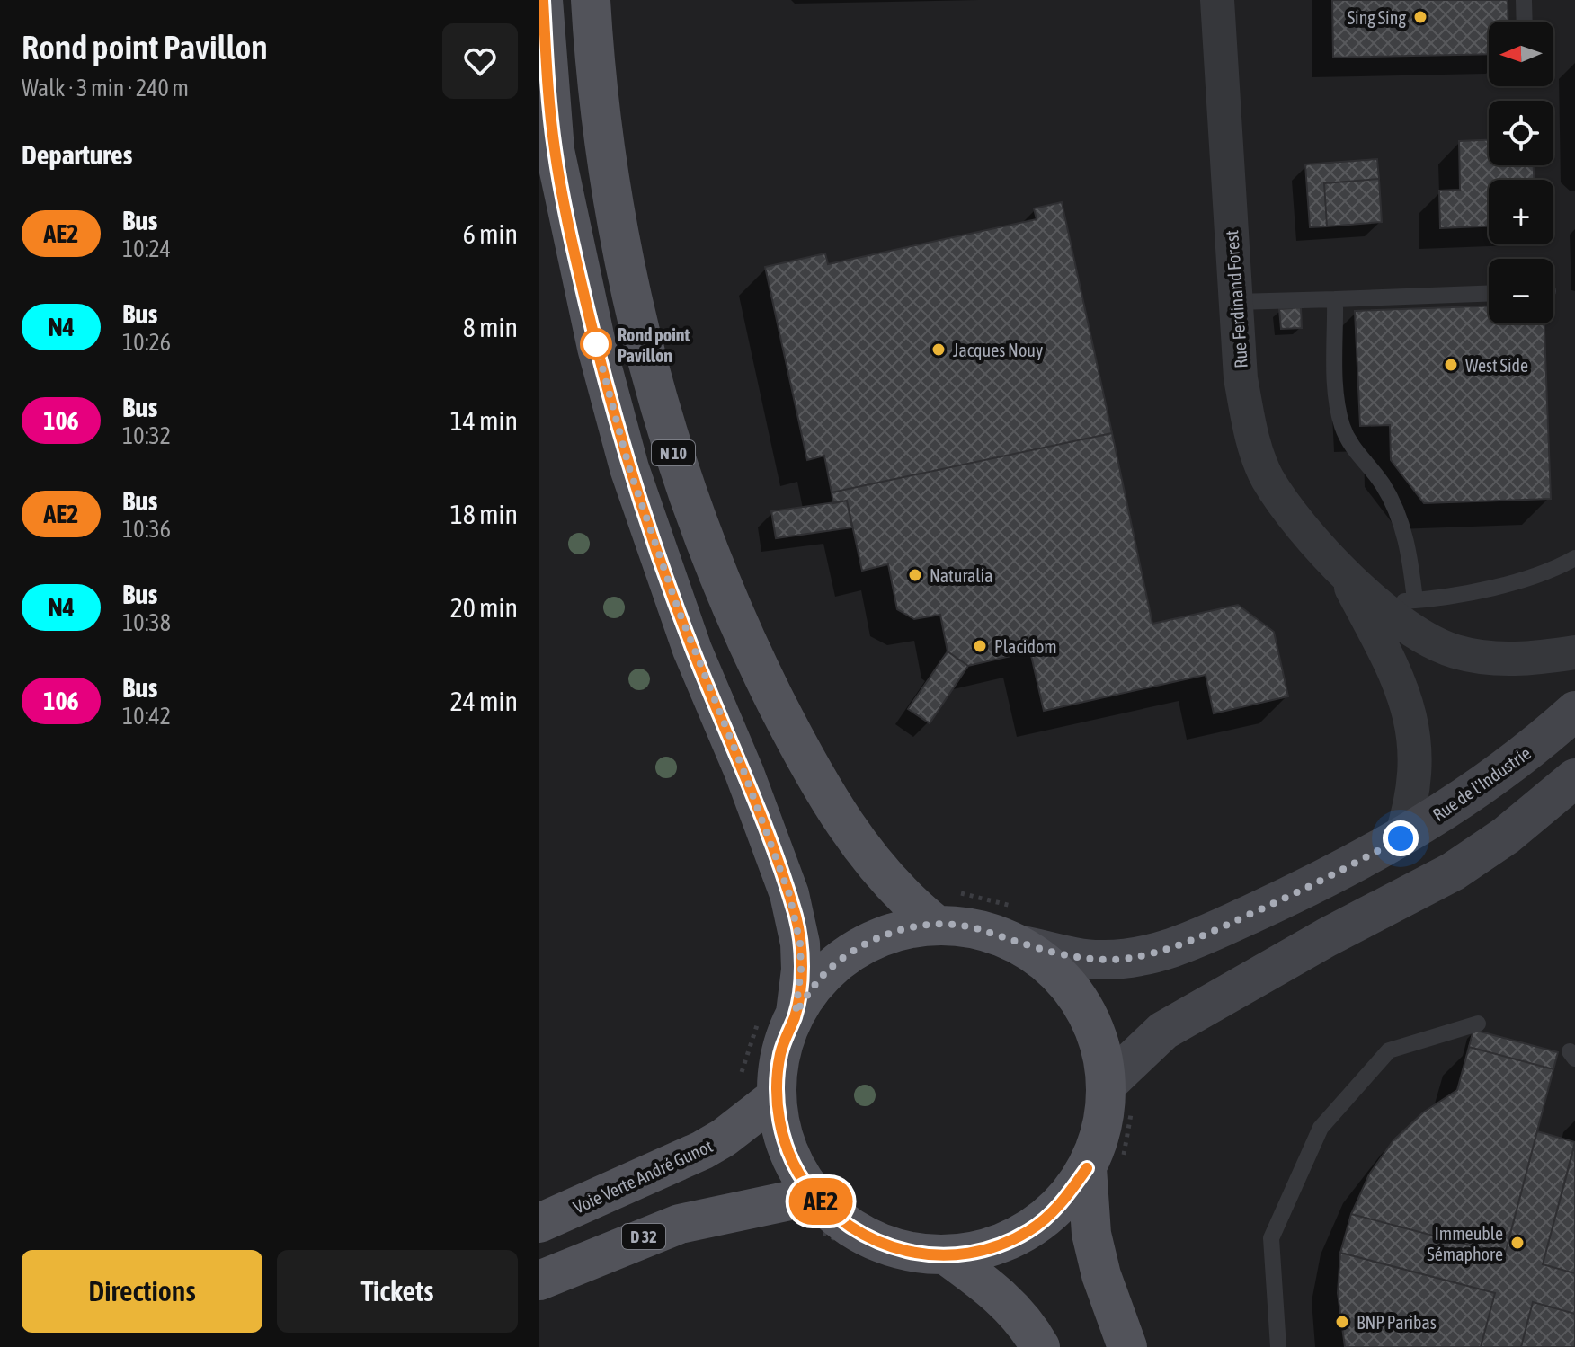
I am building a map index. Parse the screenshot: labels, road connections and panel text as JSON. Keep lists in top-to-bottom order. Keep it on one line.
{"streets":{"main road":["N 10","Rue de l'Industrie","Voie Verte André Gunot","D 32"],"street":["Rue Ferdinand Forest"]},"crossings":[["Rue Ferdinand Forest","Rue de l'Industrie"]],"places":["Sing Sing","Rond point Pavillon","Jacques Nouy","West Side","Naturalia","Placidom","Immeuble Sémaphore","BNP Paribas"],"lines":["bus line AE2"],"north":"left","page":{"heading":[["Rond point Pavillon","Walk · 3 min · 240 m"],"Departures"],"on_map":"AE2","map_buttons":["+","−"],"list":[{"mark":"AE2","name":"Bus","note":"10:24","value":"6 min"},{"mark":"N4","name":"Bus","note":"10:26","value":"8 min"},{"mark":"106","name":"Bus","note":"10:32","value":"14 min"},{"mark":"AE2","name":"Bus","note":"10:36","value":"18 min"},{"mark":"N4","name":"Bus","note":"10:38","value":"20 min"},{"mark":"106","name":"Bus","note":"10:42","value":"24 min"}],"buttons":["Directions","Tickets"]}}
